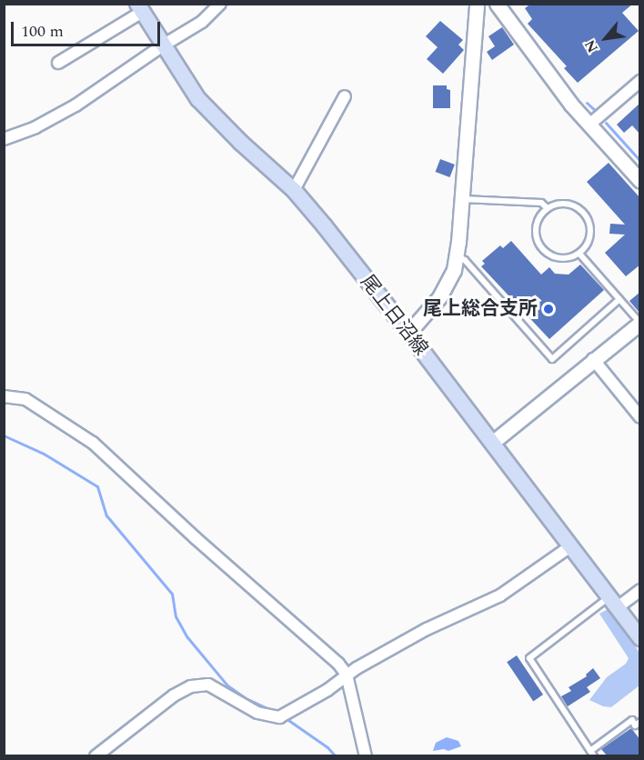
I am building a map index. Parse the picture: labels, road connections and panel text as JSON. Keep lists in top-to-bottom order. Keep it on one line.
{"streets":{"main road":["尾上日沼線"]},"places":["尾上総合支所"],"scale_bar":"100 m","north":"bottom left"}
